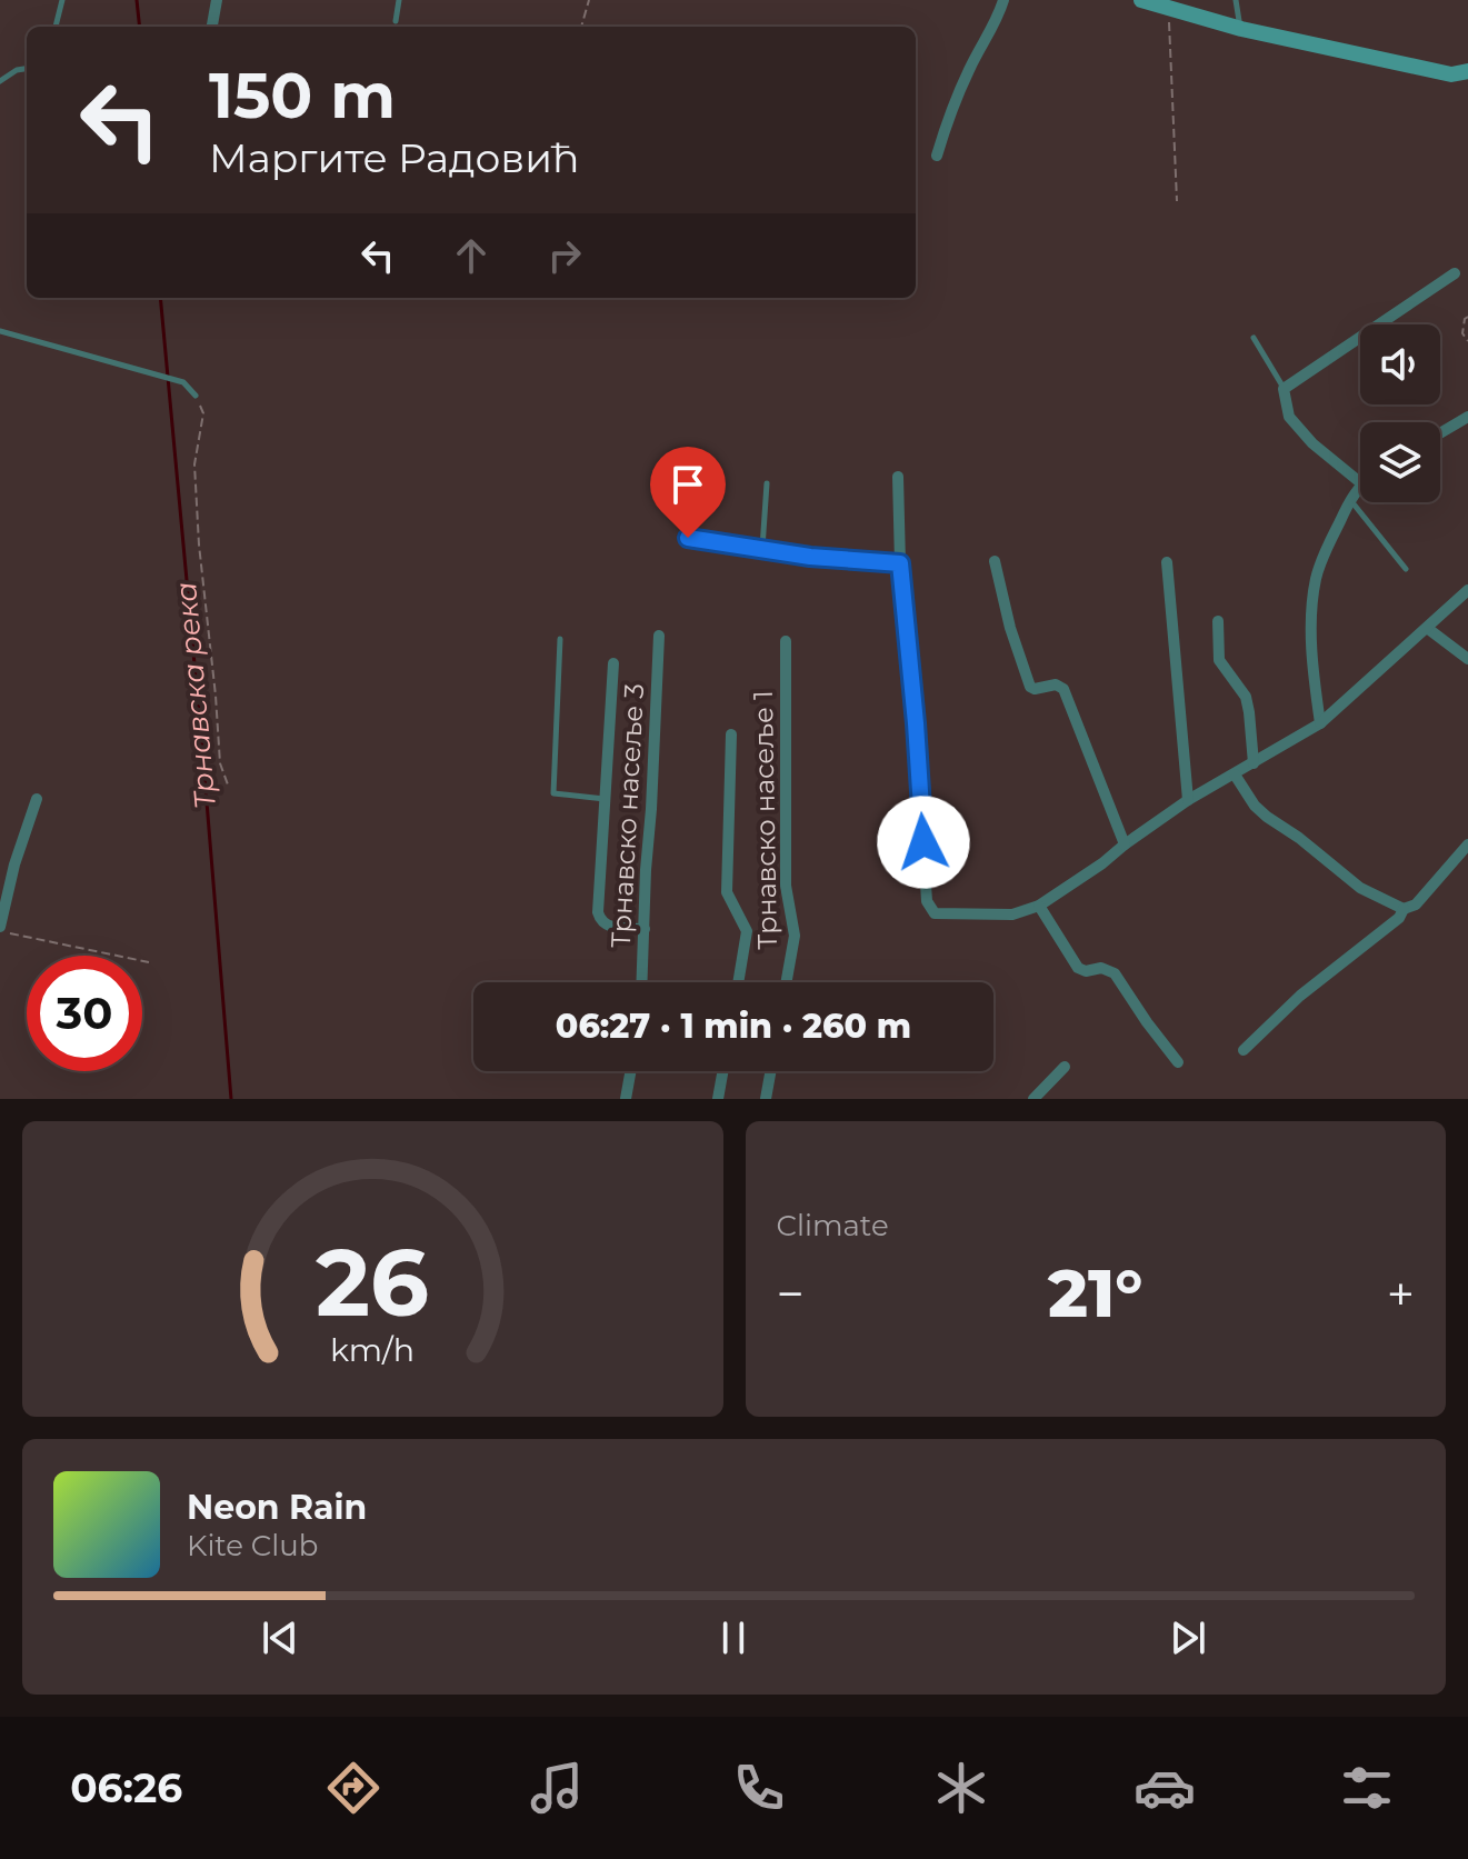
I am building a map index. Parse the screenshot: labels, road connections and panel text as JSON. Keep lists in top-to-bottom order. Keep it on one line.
{"streets":{"street":["Трнавско насеље 3","Трнавско насеље 1"]},"water":["Трнавска река"],"page":{"turn":["150 m","Маргите Радовић"],"limit":"30","trip":"06:27 · 1 min · 260 m","tile":"Climate","heat":["−","21°","+"],"song":["Neon Rain","Kite Club"],"tabs":"06:26","gauge":["26","km/h"]}}
